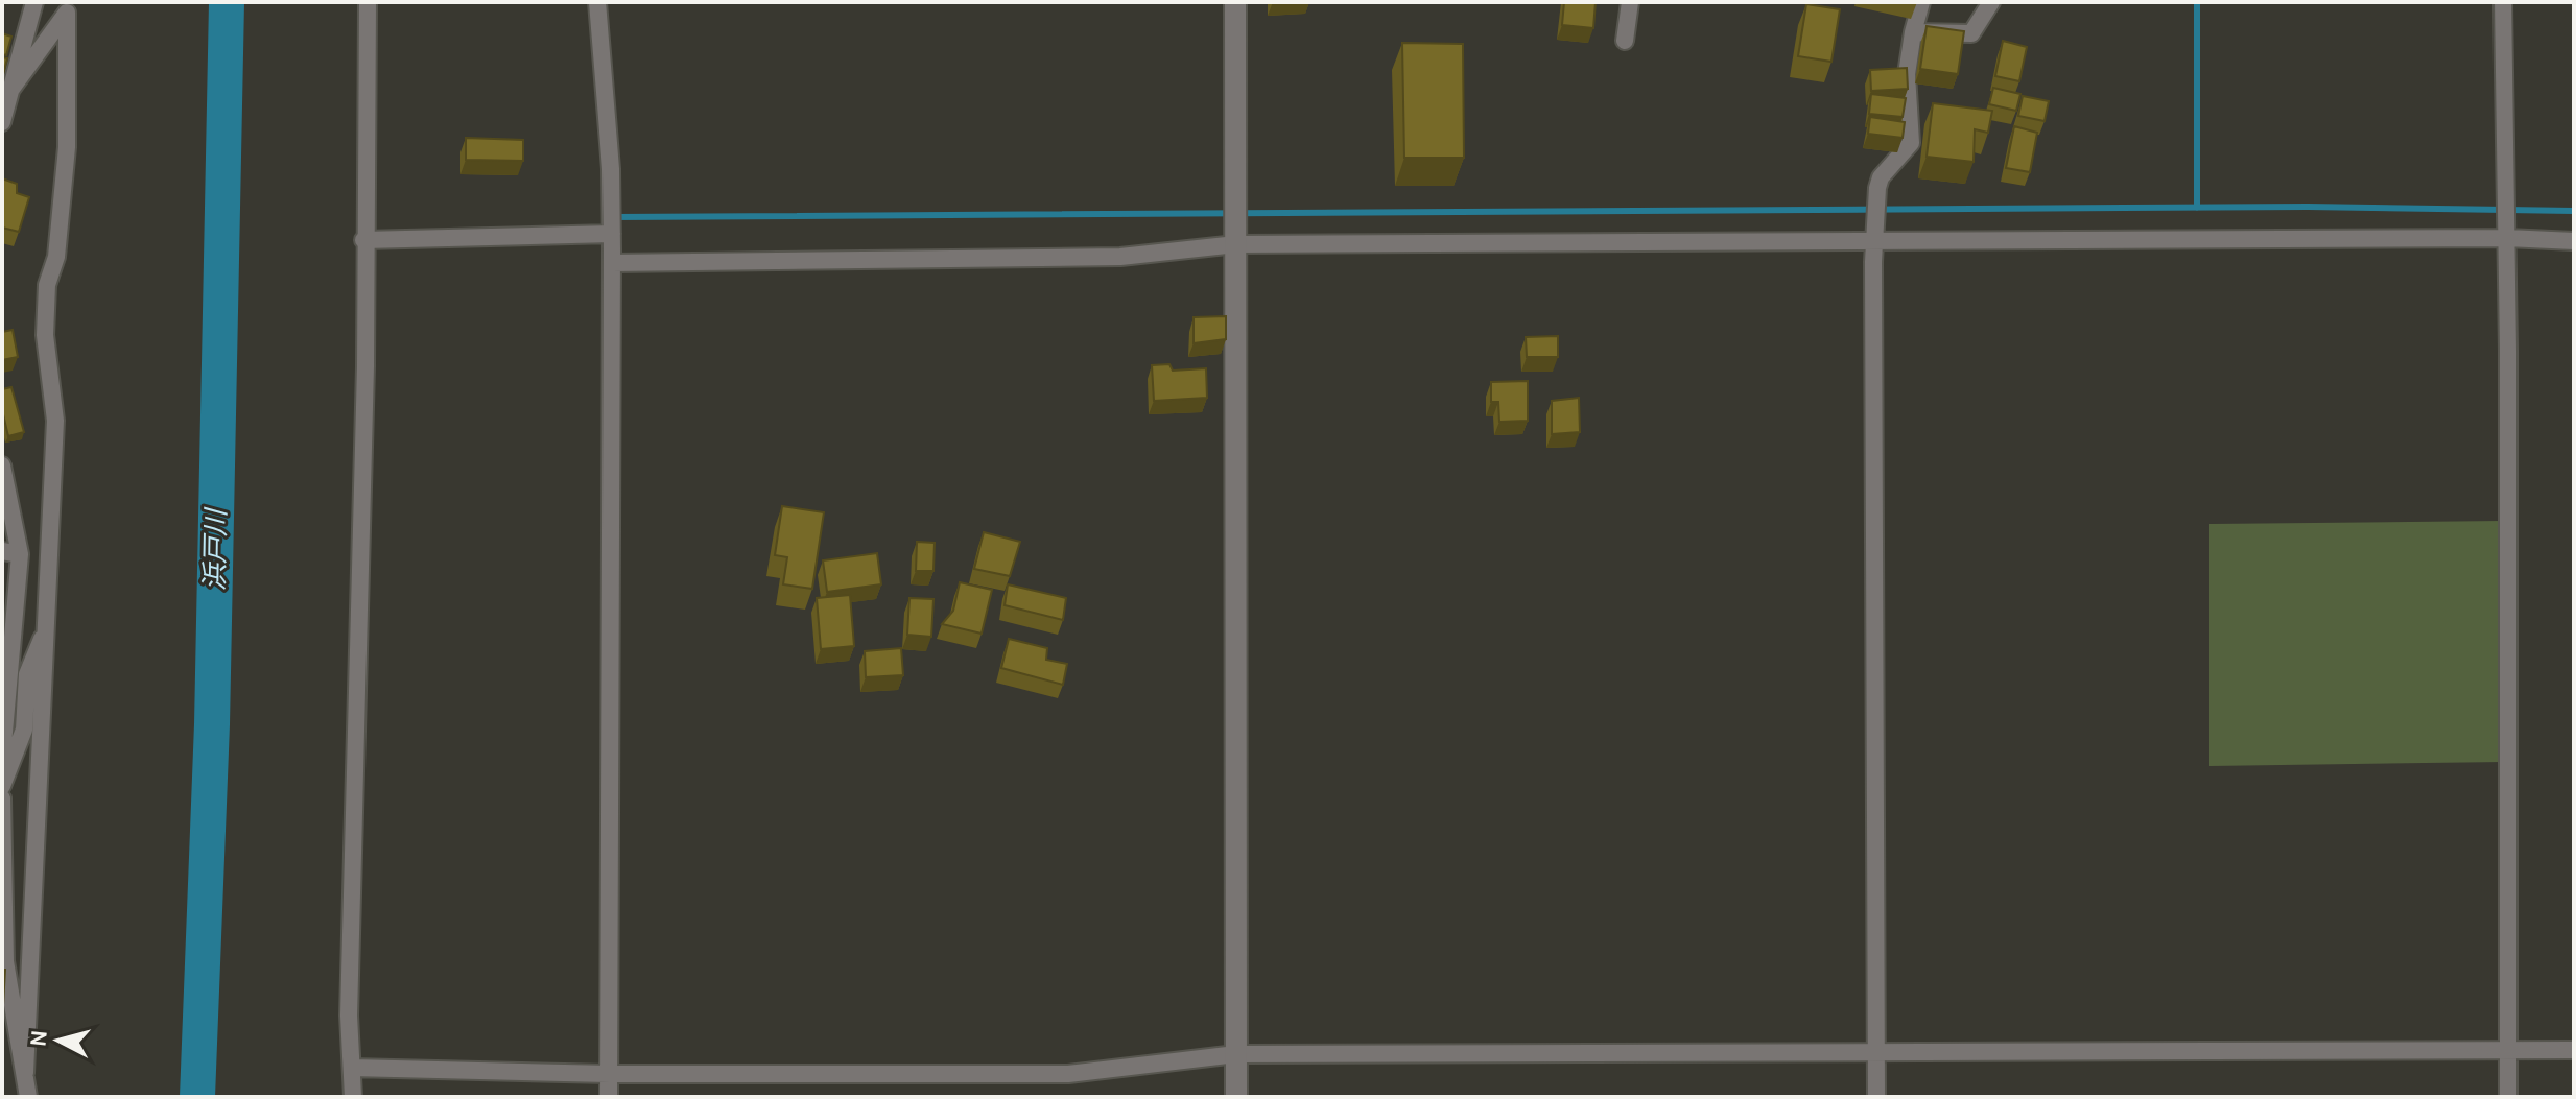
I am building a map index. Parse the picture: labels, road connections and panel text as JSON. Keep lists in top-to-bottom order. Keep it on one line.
{"water":["浜戸川"],"north":"left"}
